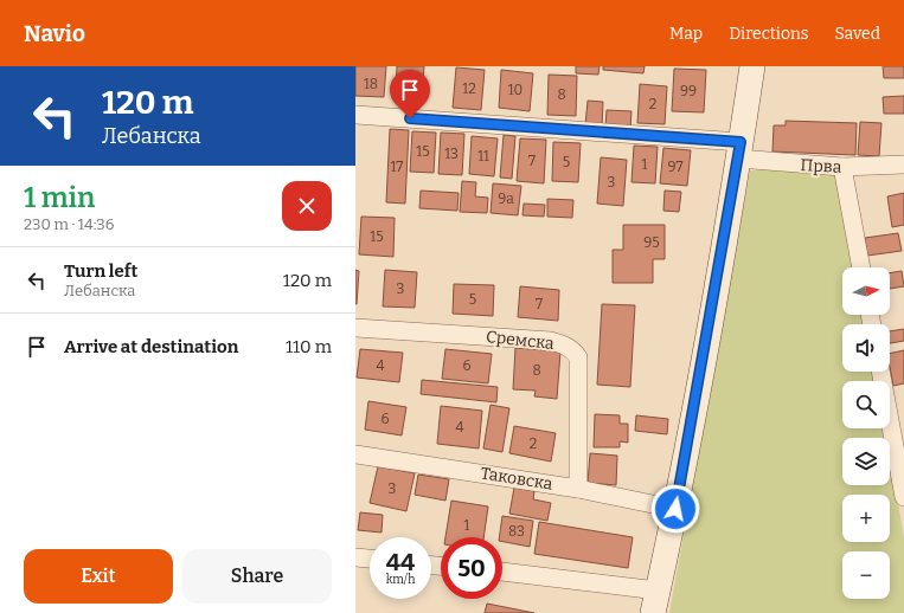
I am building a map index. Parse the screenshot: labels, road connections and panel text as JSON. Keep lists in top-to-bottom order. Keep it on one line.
{"streets":{"street":["Прва","Сремска","Таковска"]},"crossings":[["Сремска","Таковска"]],"house_numbers":["18","12","10","99","8","2","15","13","11","7","5","1","17","97","3","9a","15","95","3","5","7","4","6","8","6","4","2","3","1","83"],"north":"right","page":{"header":"Navio","nav":["Map","Directions","Saved"],"turn":["120 m","Лебанска"],"heading":["1 min","230 m · 14:36"],"list":[{"name":"Turn left","note":"Лебанска","value":"120 m"},{"name":"Arrive at destination","value":"110 m"}],"map_buttons":["+","−"],"speed":"44 km/h","limit":"50","buttons":["Exit","Share"]}}
